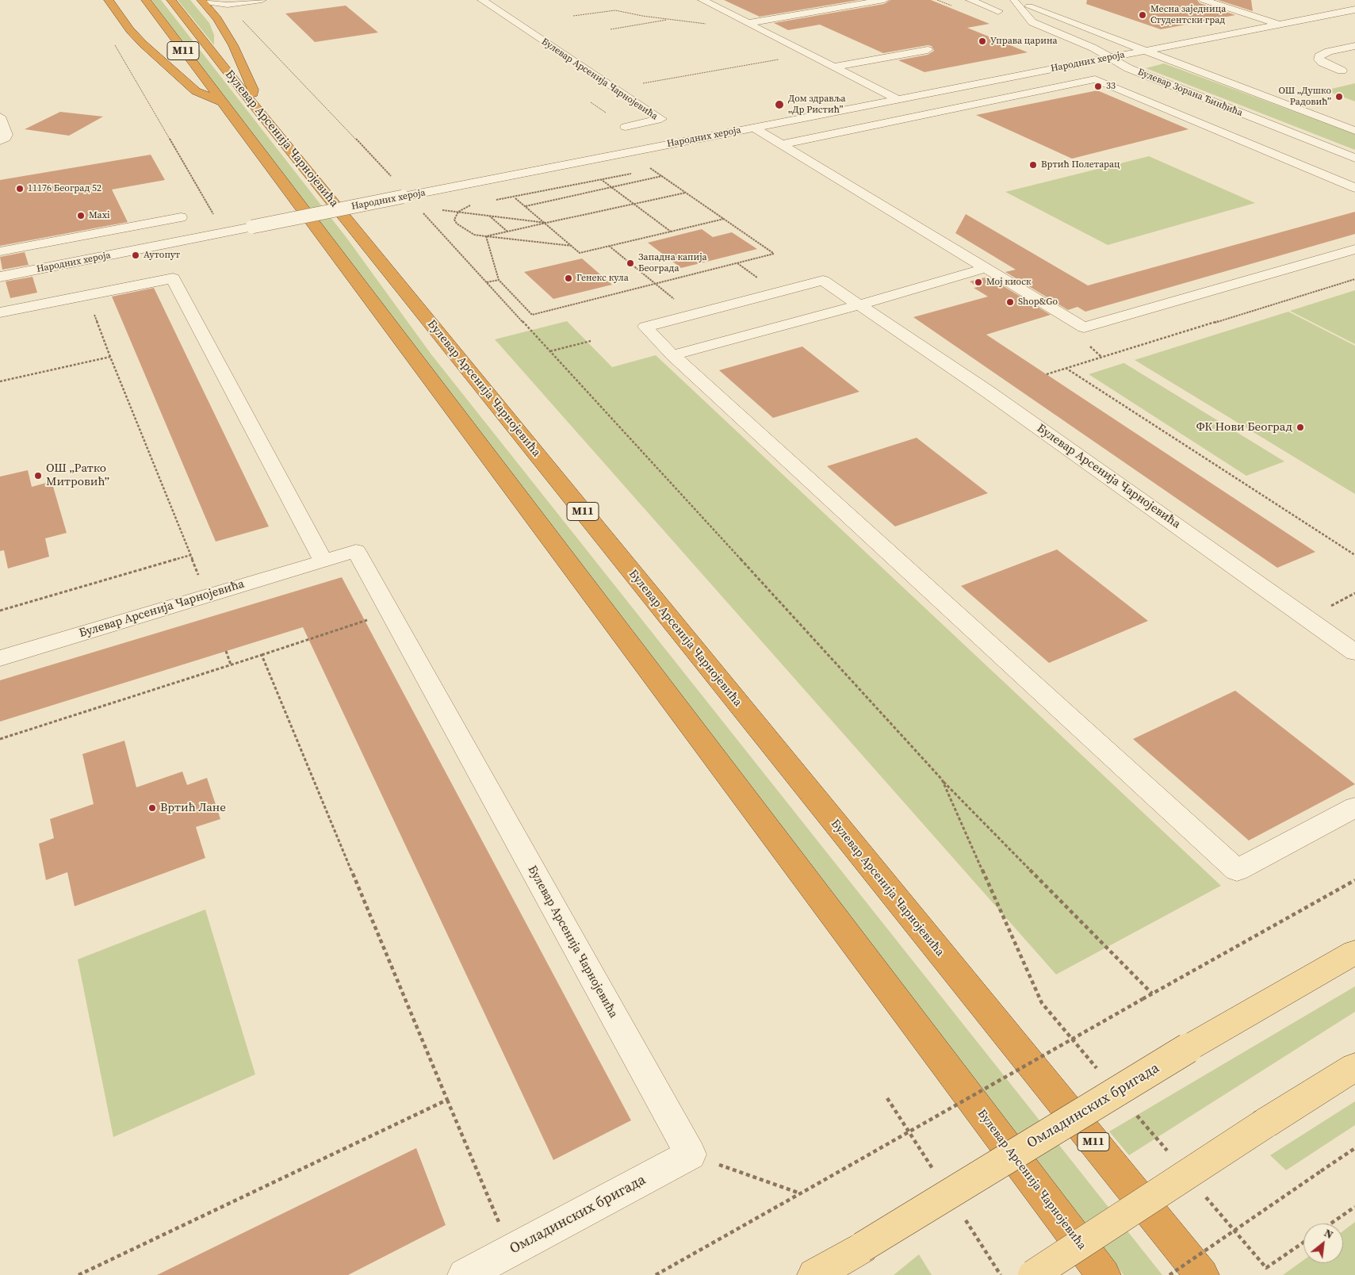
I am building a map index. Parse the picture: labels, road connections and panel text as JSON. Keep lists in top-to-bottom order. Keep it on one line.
{"streets":{"highway":["M11","Булевар Арсенија Чарнојевића"],"main road":["Омладинских бригада"],"street":["Народних хероја","Булевар Зорана Ђинђића"]},"crossings":[["Народних хероја","Булевар Арсенија Чарнојевића"],["Народних хероја","Булевар Зорана Ђинђића"],["Булевар Арсенија Чарнојевића","Омладинских бригада"]],"places":["Месна заједница Студентски град","Управа царина","33","ОШ „Душко Радовић”","Дом здравља „Др Ристић”","Вртић Полетарац","11176 Београд 52","Maxi","Аутопут","Западна капија Београда","Генекс кула","Мој киоск","Shop&Go","ФК Нови Београд","ОШ „Ратко Митровић”","Вртић Лане"],"north":"top right"}
